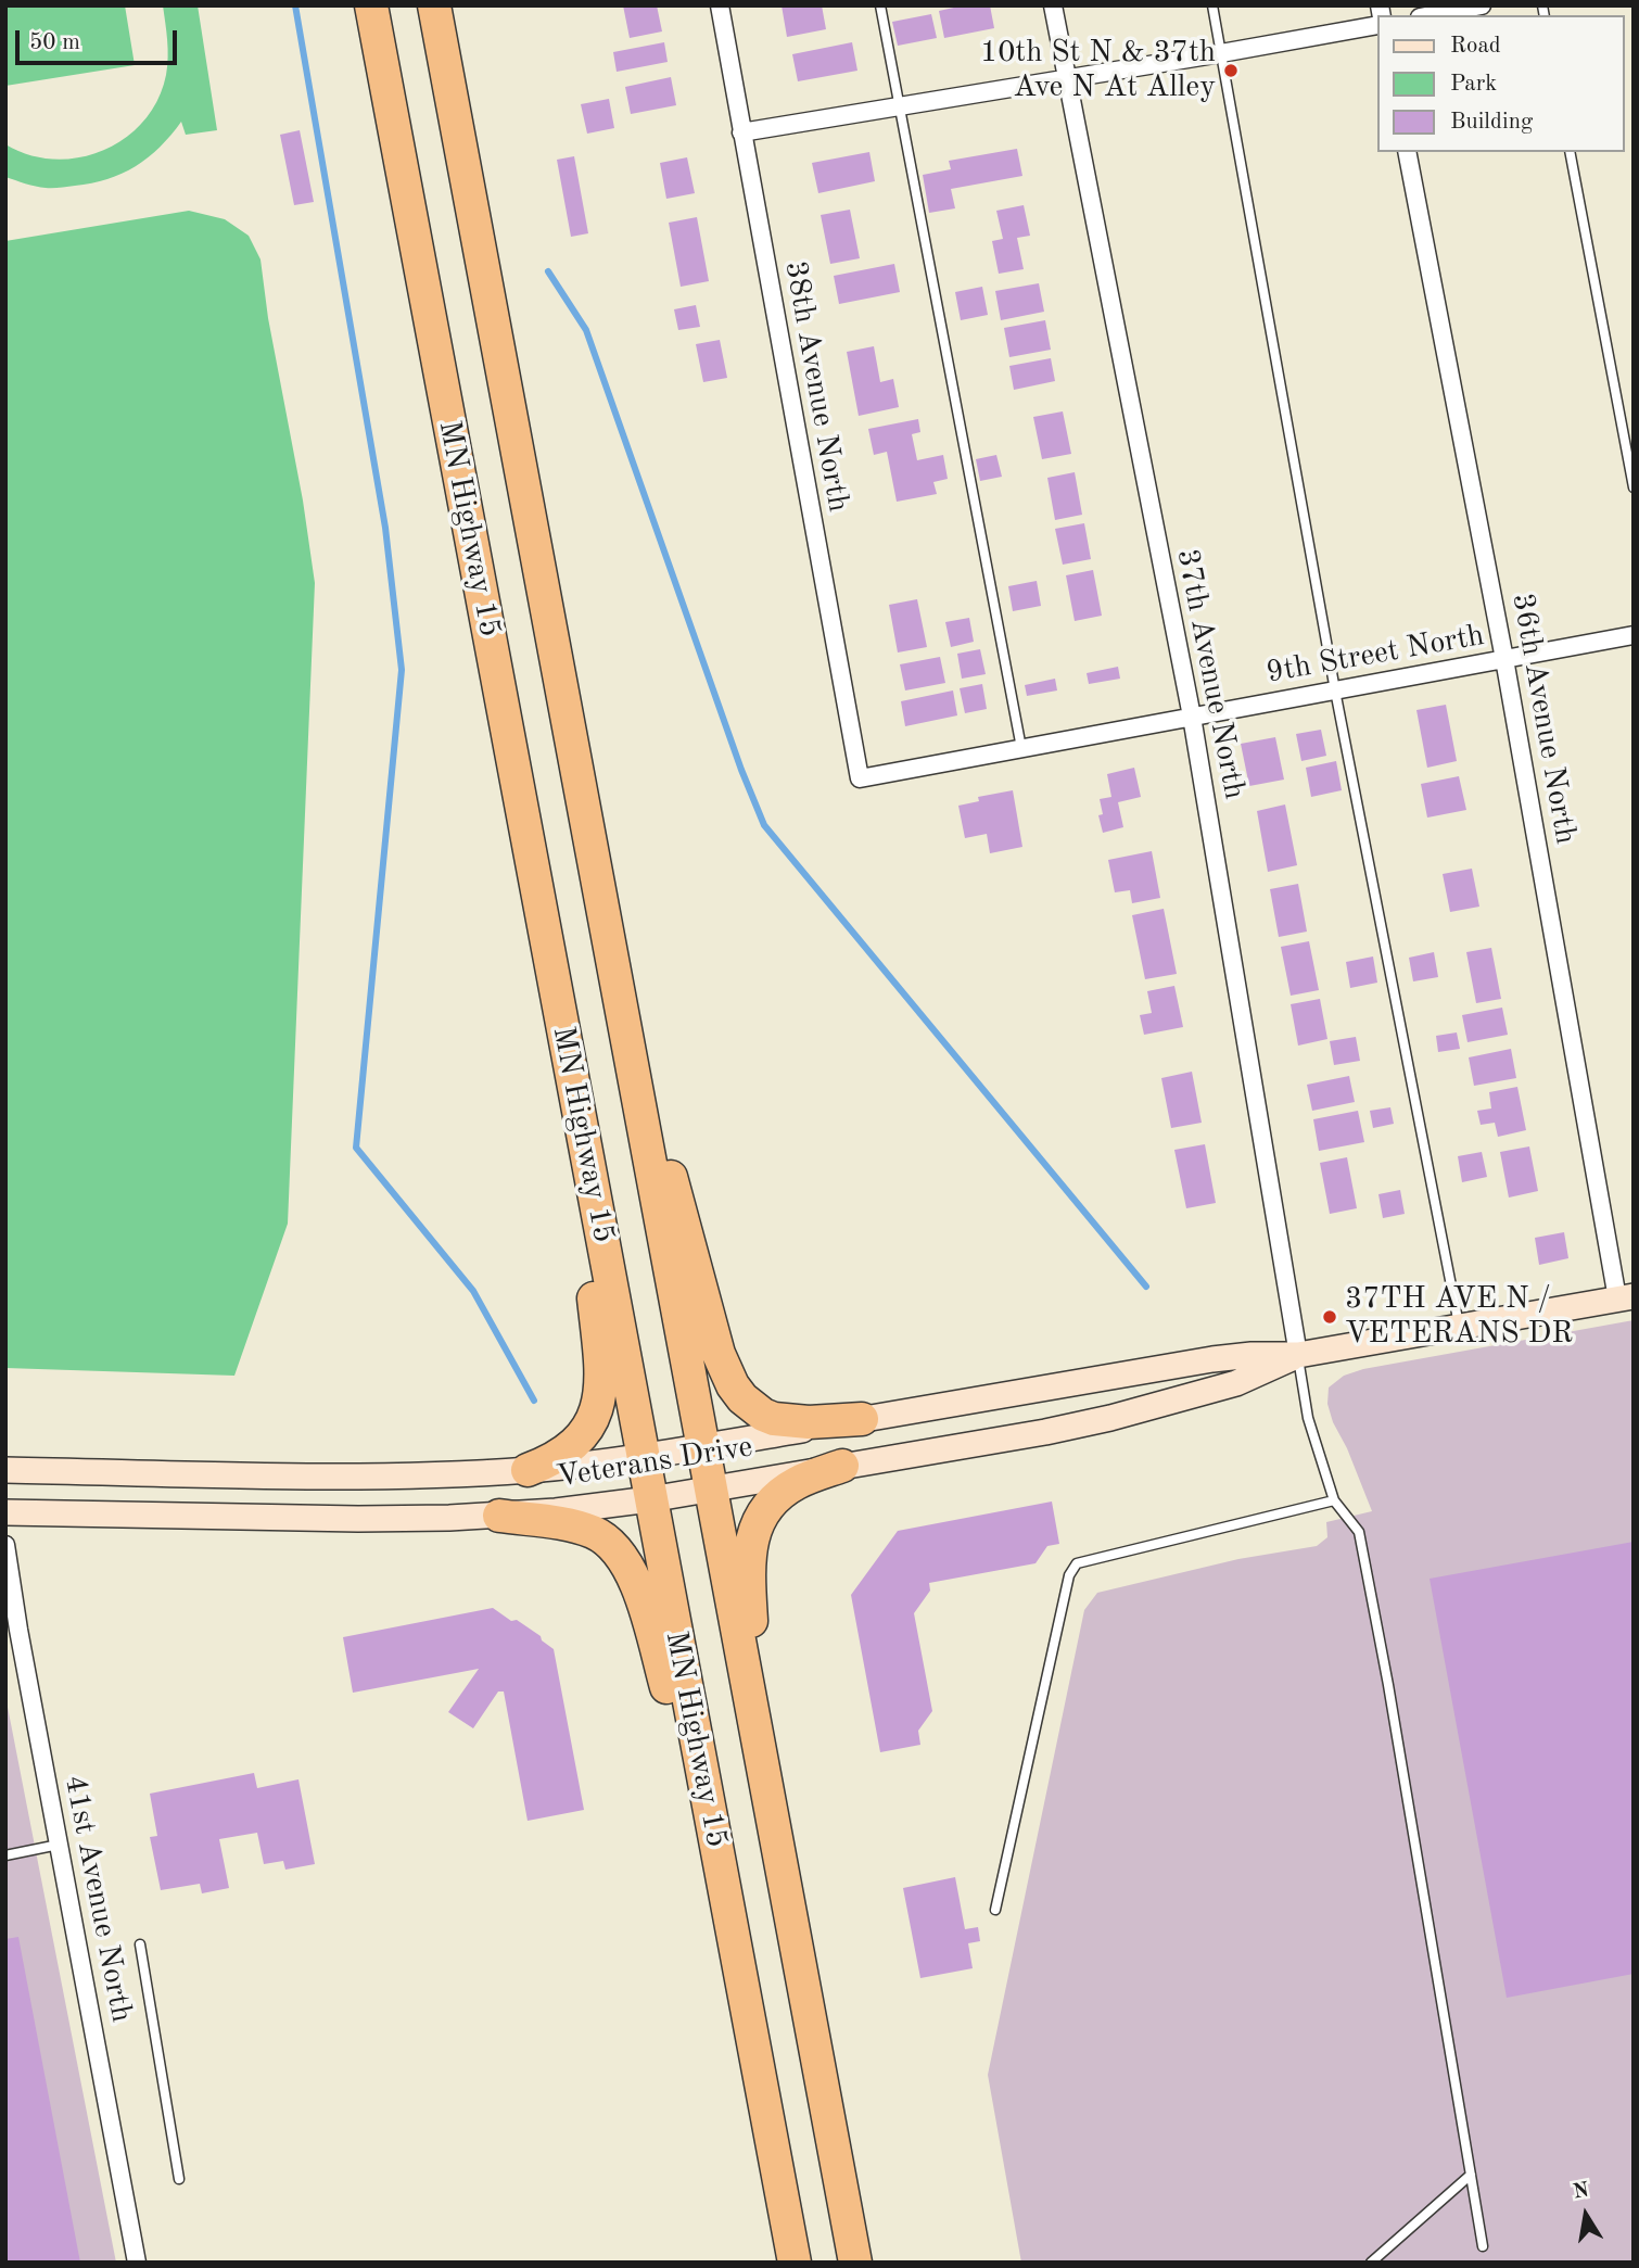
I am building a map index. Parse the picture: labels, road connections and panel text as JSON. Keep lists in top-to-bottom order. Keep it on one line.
{"streets":{"highway":["MN Highway 15"],"main road":["Veterans Drive"],"street":["38th Avenue North","9th Street North","37th Avenue North","36th Avenue North","41st Avenue North"]},"crossings":[["38th Avenue North","9th Street North"],["MN Highway 15","Veterans Drive"],["9th Street North","37th Avenue North"],["9th Street North","36th Avenue North"],["37th Avenue North","Veterans Drive"],["36th Avenue North","Veterans Drive"]],"places":["10th St N & 37th Ave N At Alley","37TH AVE N / VETERANS DR"],"legend":["Road","Park","Building"],"scale_bar":"50 m","north":"top"}
